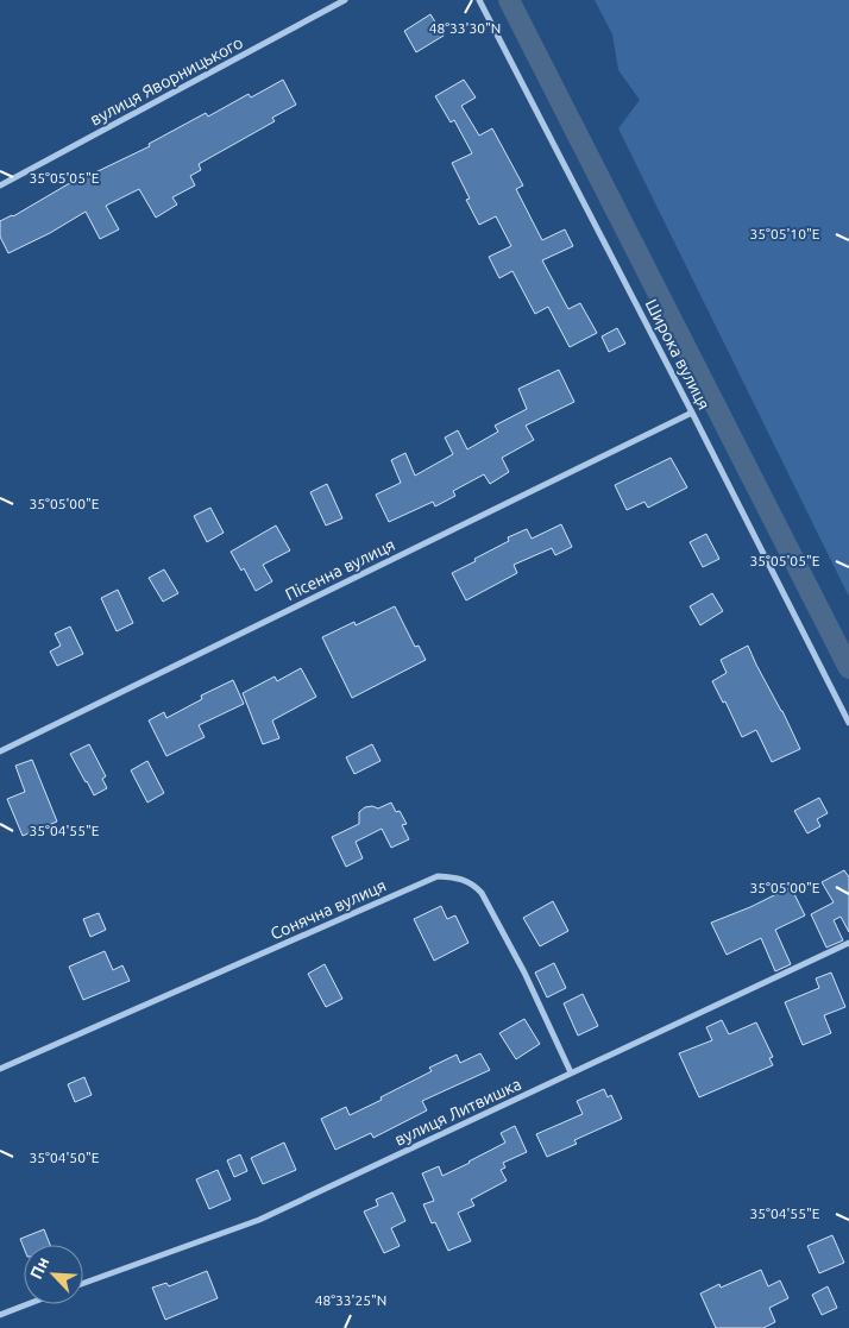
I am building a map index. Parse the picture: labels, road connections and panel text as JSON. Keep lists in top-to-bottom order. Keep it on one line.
{"streets":{"street":["вулиця Яворницького","Широка вулиця","Пісенна вулиця","Сонячна вулиця","вулиця Литвишка"]},"crossings":[["Широка вулиця","Пісенна вулиця"],["Сонячна вулиця","вулиця Литвишка"]],"north":"top left","coordinates":["48°33'30\"N","35°05'05\"E","35°05'10\"E","35°05'00\"E","35°04'55\"E","35°04'50\"E","48°33'25\"N"]}
